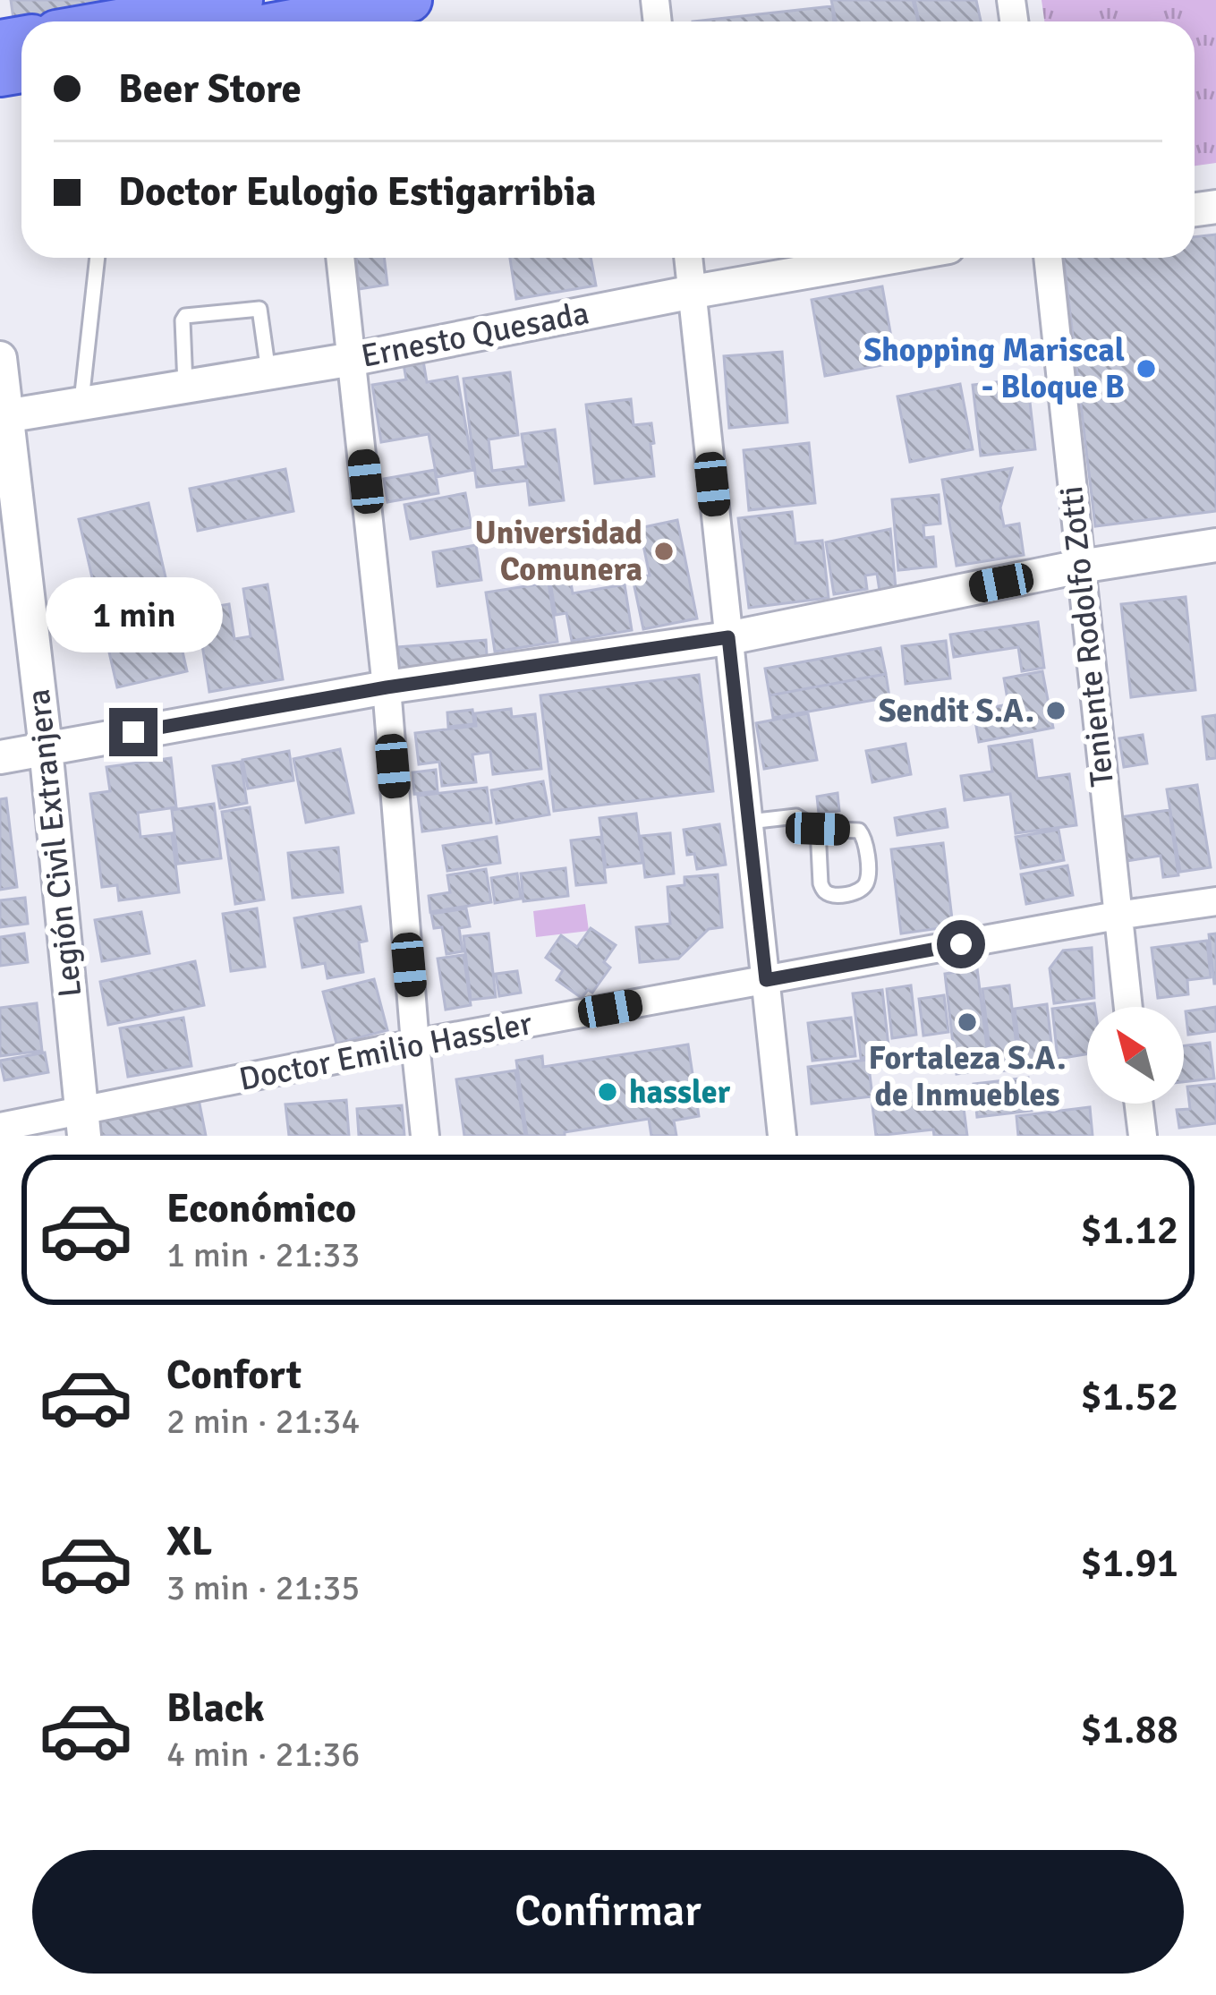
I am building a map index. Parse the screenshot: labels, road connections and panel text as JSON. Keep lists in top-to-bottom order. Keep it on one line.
{"streets":{"street":["Ernesto Quesada","Teniente Rodolfo Zotti","Legión Civil Extranjera","Doctor Emilio Hassler"]},"crossings":[["Ernesto Quesada","Legión Civil Extranjera"],["Teniente Rodolfo Zotti","Doctor Emilio Hassler"],["Legión Civil Extranjera","Doctor Emilio Hassler"]],"places":["Shopping Mariscal - Bloque B","Universidad Comunera","Sendit S.A.","Fortaleza S.A. de Inmuebles","hassler"],"north":"top left","page":{"banner":["Beer Store","Doctor Eulogio Estigarribia"],"bubble":"1 min","list":[{"name":"Económico","note":"1 min · 21:33","value":"$1.12"},{"name":"Confort","note":"2 min · 21:34","value":"$1.52"},{"name":"XL","note":"3 min · 21:35","value":"$1.91"},{"name":"Black","note":"4 min · 21:36","value":"$1.88"}],"buttons":"Confirmar"}}
